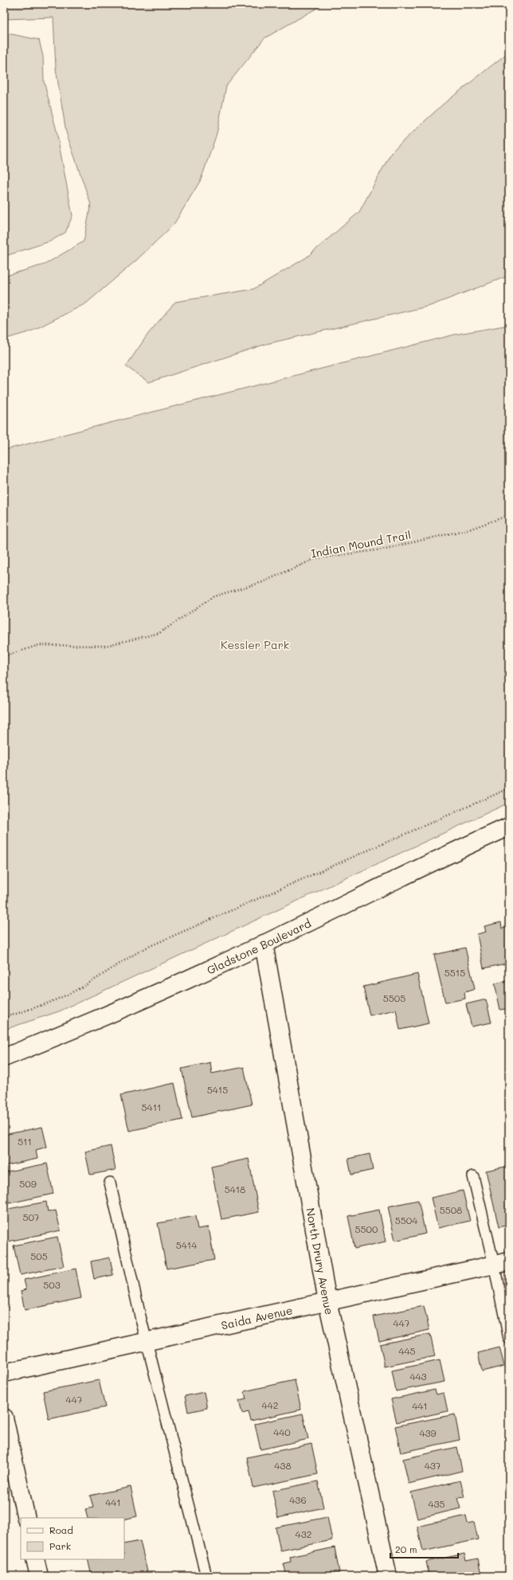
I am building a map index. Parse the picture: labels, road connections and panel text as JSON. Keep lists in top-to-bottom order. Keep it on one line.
{"streets":{"street":["Gladstone Boulevard","North Drury Avenue","Saida Avenue"],"path":["Indian Mound Trail"]},"crossings":[["Gladstone Boulevard","North Drury Avenue"],["North Drury Avenue","Saida Avenue"]],"parks":["Kessler Park"],"house_numbers":["5515","5505","5415","5411","511","509","5418","5508","507","5504","5500","5414","505","503","447","445","443","447","442","441","440","439","438","437","436","441","435","432"],"legend":["Road","Park"],"scale_bar":"20 m"}
